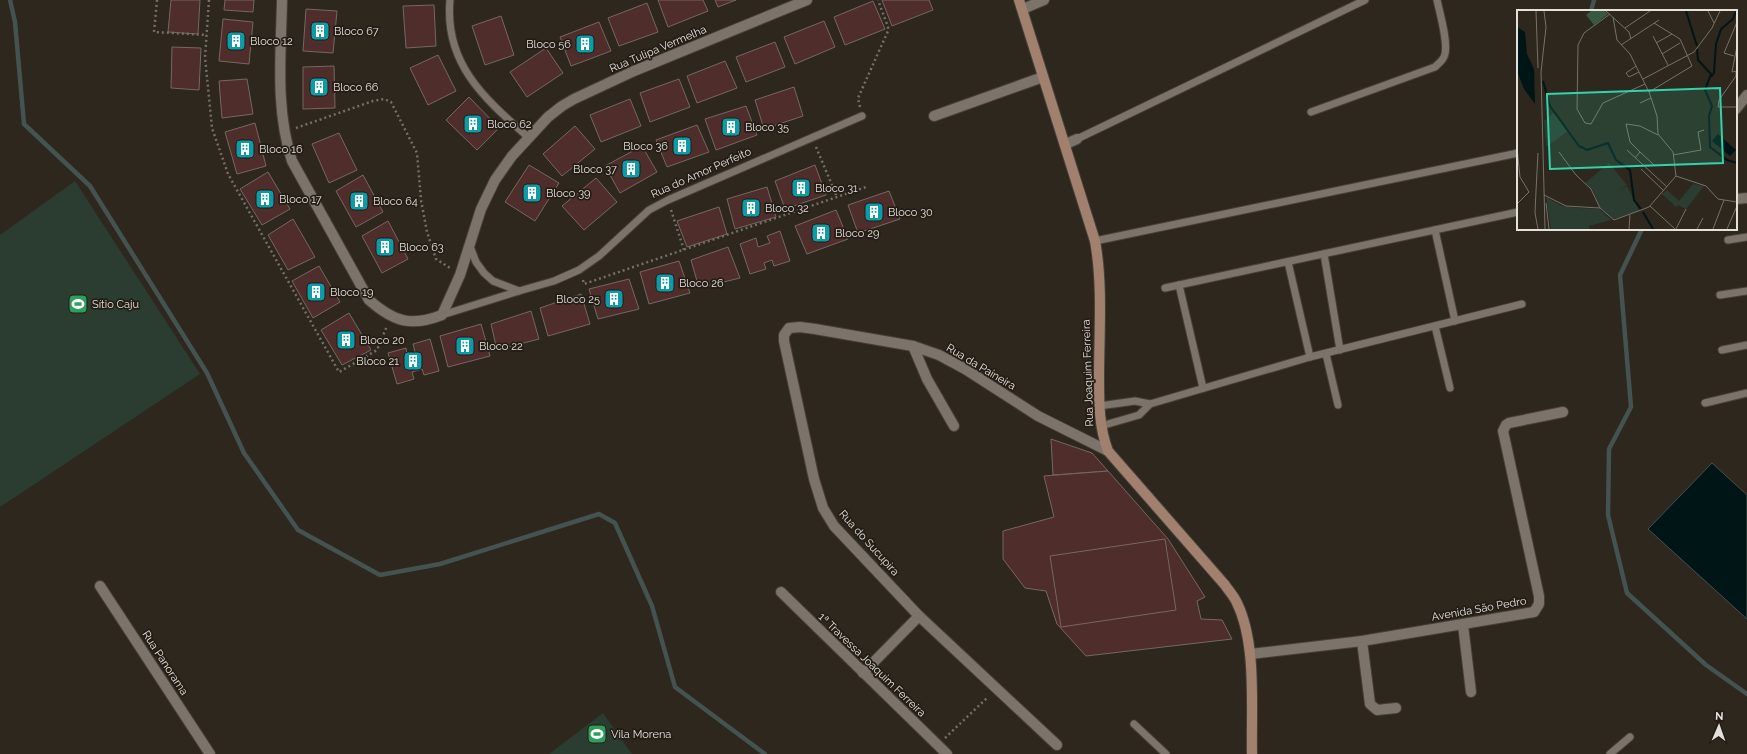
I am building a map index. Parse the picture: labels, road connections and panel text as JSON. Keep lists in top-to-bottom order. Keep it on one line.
{"streets":{"street":["Rua Tulipa Vermelha","Rua do Amor Perfeito","Rua da Paineira","Rua Joaquim Ferreira","Rua do Sucupira","Avenida São Pedro","Rua Panorama","1ª Travessa Joaquim Ferreira"]},"crossings":[["Rua Tulipa Vermelha","Rua do Amor Perfeito"],["Rua da Paineira","Rua Joaquim Ferreira"],["Rua da Paineira","Rua do Sucupira"],["Rua Joaquim Ferreira","Avenida São Pedro"]],"places":{"building":["Bloco 67","Bloco 12","Bloco 56","Bloco 66","Bloco 62","Bloco 35","Bloco 36","Bloco 16","Bloco 37","Bloco 31","Bloco 39","Bloco 17","Bloco 64","Bloco 32","Bloco 30","Bloco 29","Bloco 63","Bloco 26","Bloco 19","Bloco 25","Bloco 20","Bloco 22","Bloco 21"],"sports":["Sítio Caju","Vila Morena"]},"north":"top"}
